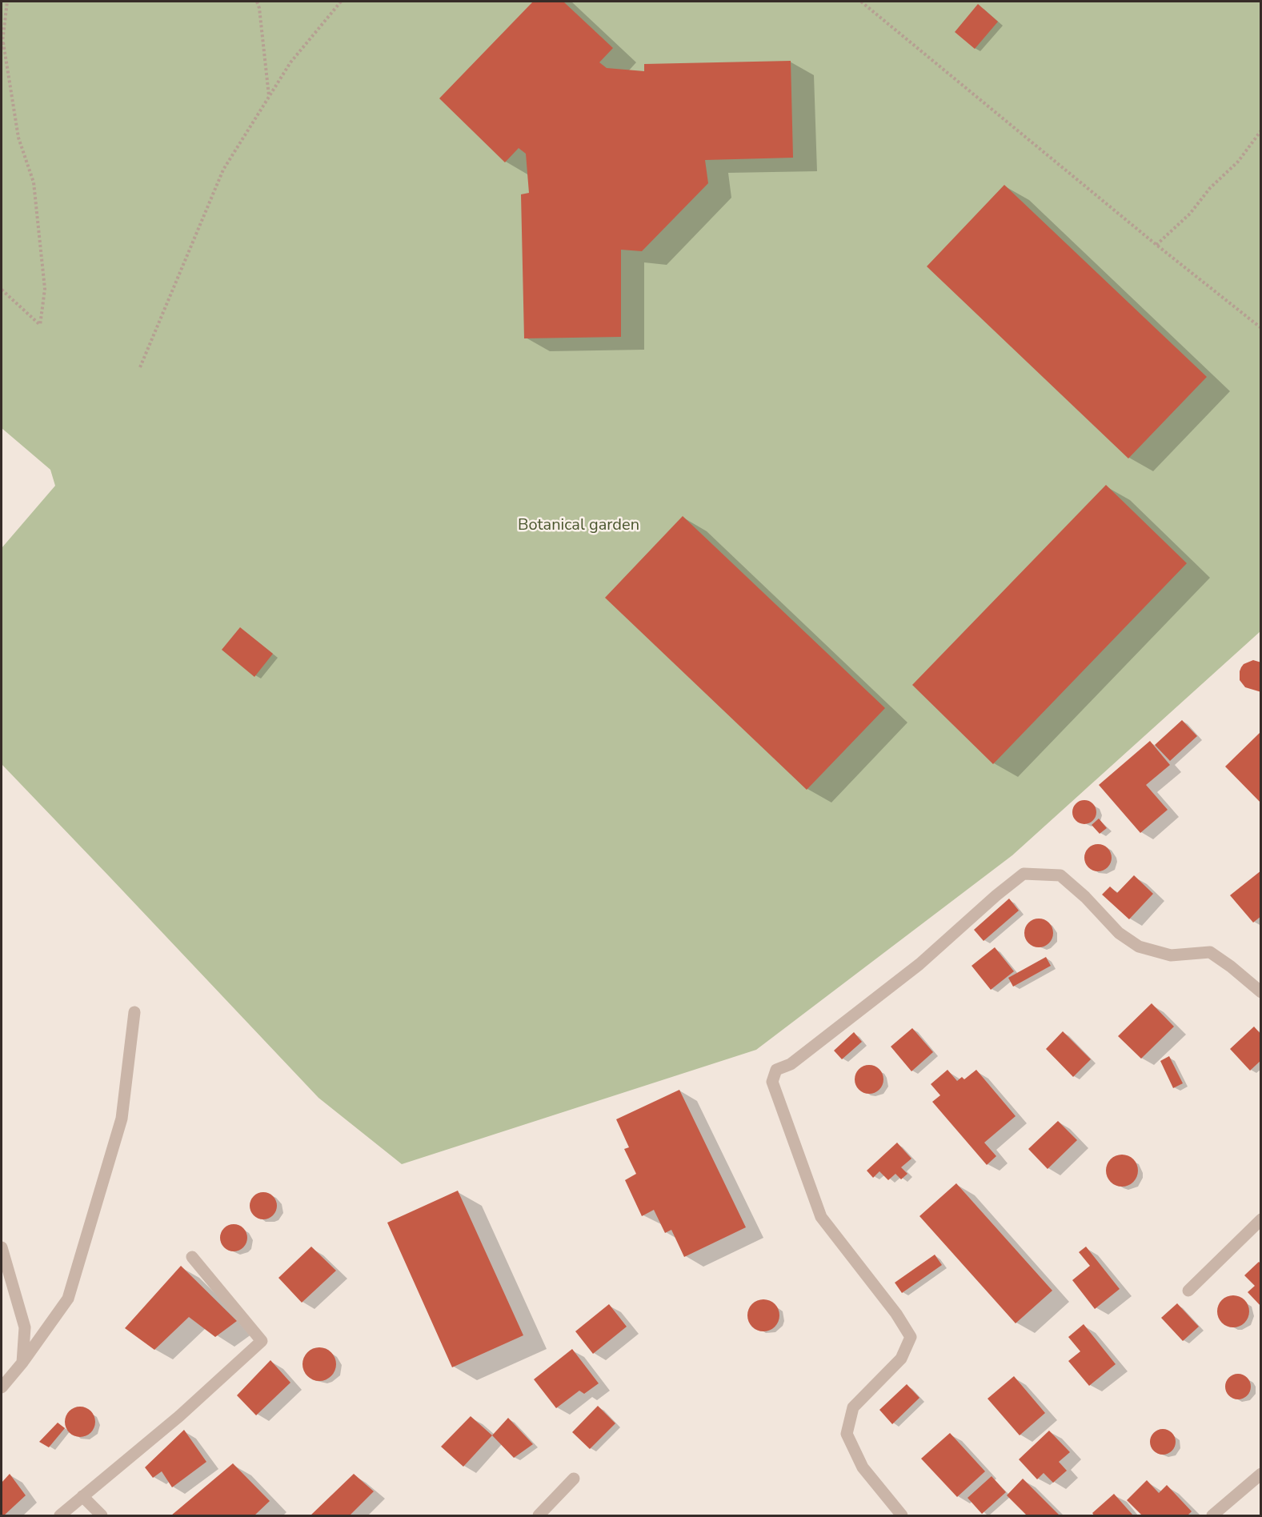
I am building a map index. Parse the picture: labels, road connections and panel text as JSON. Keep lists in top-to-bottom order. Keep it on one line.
{"parks":["Botanical garden"]}
